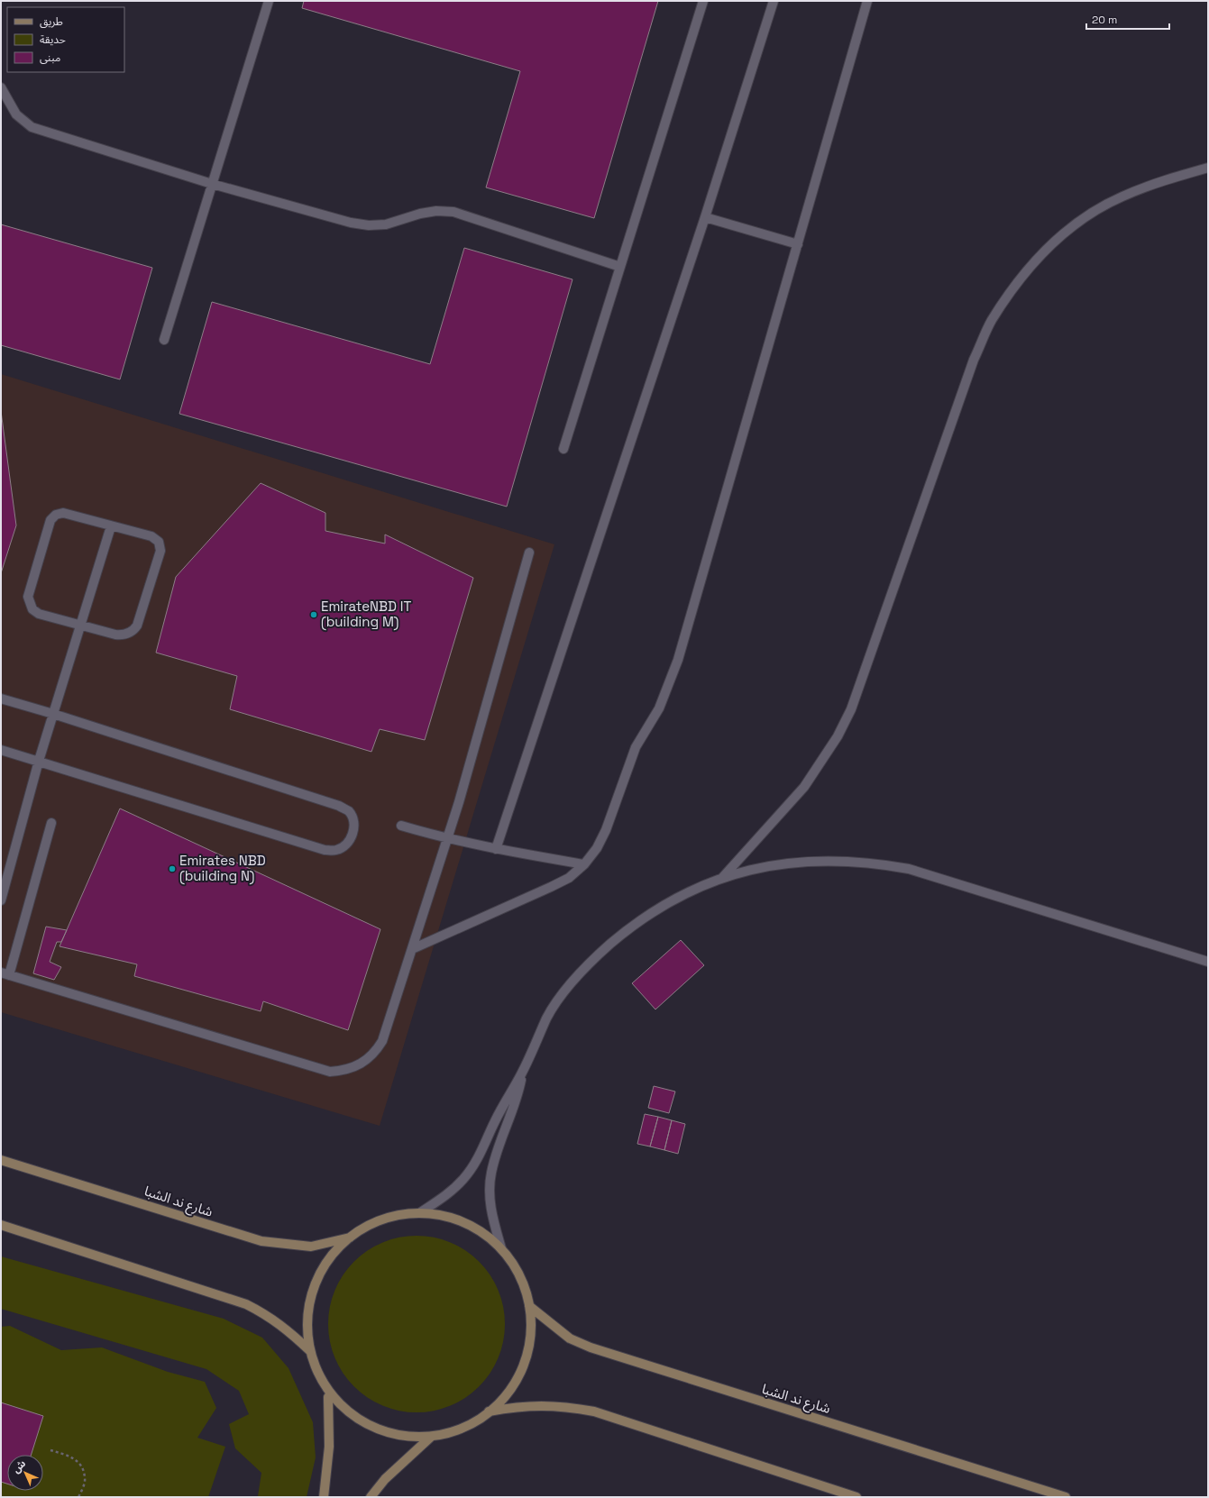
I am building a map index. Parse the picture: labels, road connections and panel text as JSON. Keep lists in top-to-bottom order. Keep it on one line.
{"streets":{"main road":["شارع ند الشبا"]},"places":["EmirateNBD IT (building M)","Emirates NBD (building N)"],"legend":["طريق","حديقة","مبنى"],"scale_bar":"20 m","north":"top left"}
